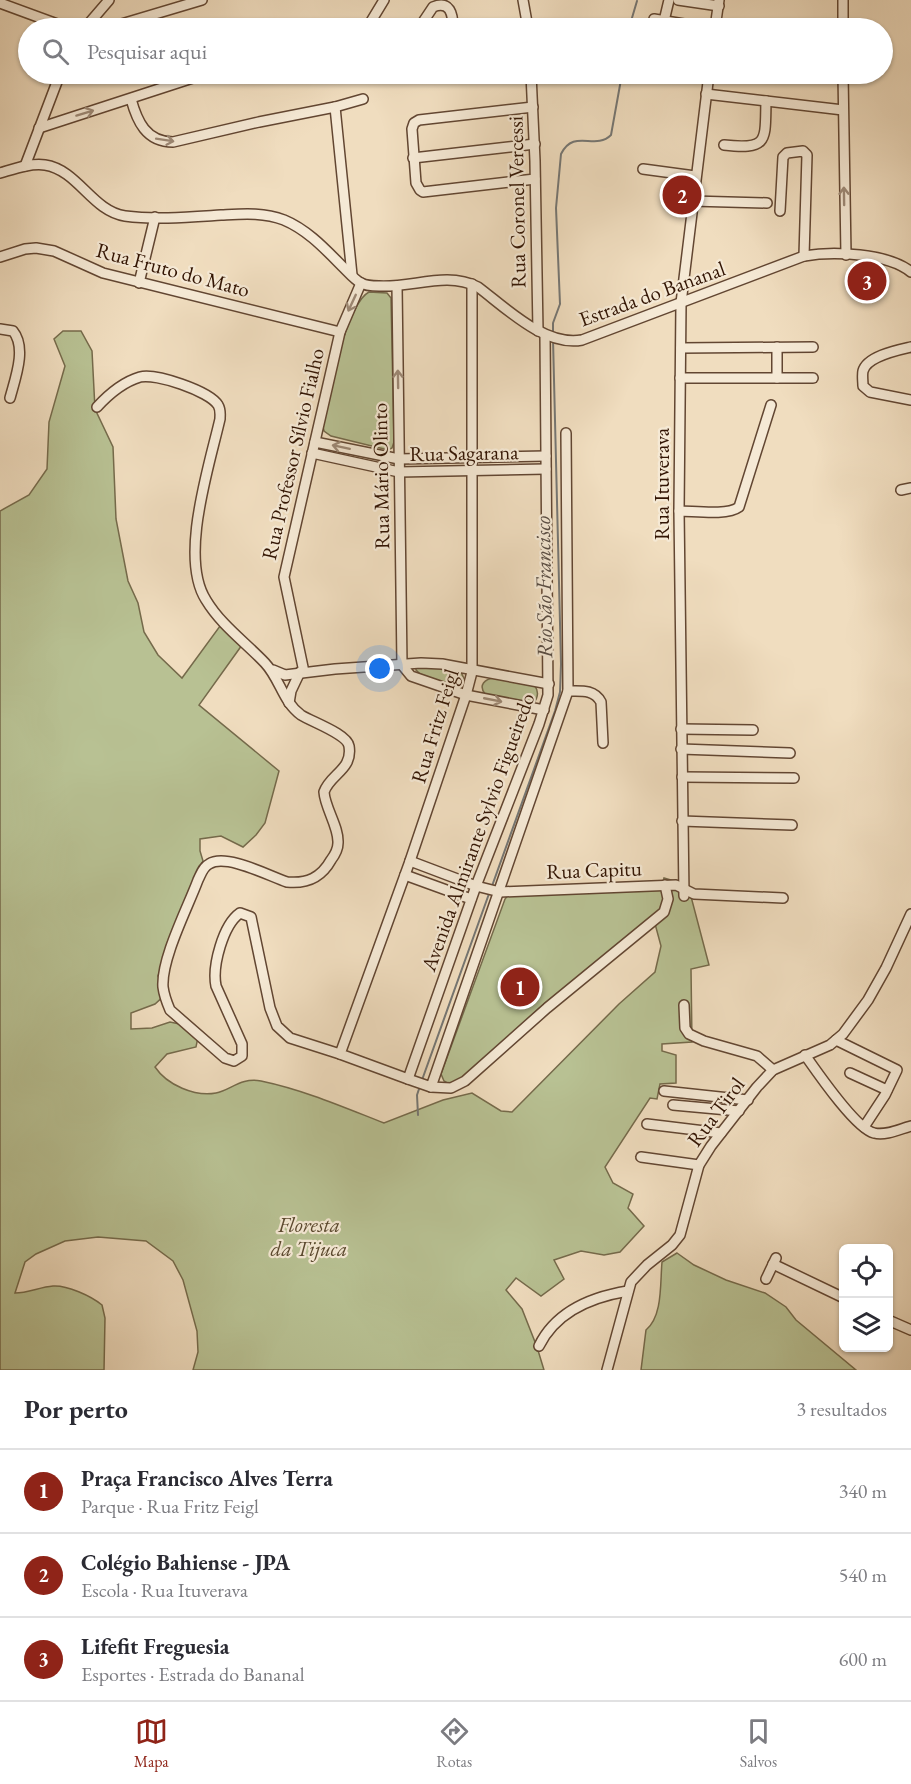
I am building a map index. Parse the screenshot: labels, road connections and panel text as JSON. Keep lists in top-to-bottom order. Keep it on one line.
{"streets":{"street":["Rua Coronel Vercessi","Rua Fruto do Mato","Estrada do Bananal","Rua Sagarana","Rua Professor Sílvio Fialho","Rua Mário Olinto","Rua Ituverava","Rua Fritz Feigl","Avenida Almirante Sylvio Figueiredo","Rua Capitu","Rua Tirol"]},"crossings":[["Rua Coronel Vercessi","Estrada do Bananal"],["Rua Coronel Vercessi","Avenida Almirante Sylvio Figueiredo"],["Rua Fruto do Mato","Rua Professor Sílvio Fialho"],["Estrada do Bananal","Rua Professor Sílvio Fialho"],["Estrada do Bananal","Rua Mário Olinto"],["Estrada do Bananal","Rua Ituverava"],["Estrada do Bananal","Rua Fritz Feigl"],["Estrada do Bananal","Avenida Almirante Sylvio Figueiredo"],["Rua Sagarana","Rua Professor Sílvio Fialho"],["Rua Sagarana","Rua Mário Olinto"],["Rua Sagarana","Rua Fritz Feigl"],["Rua Sagarana","Avenida Almirante Sylvio Figueiredo"],["Rua Ituverava","Rua Capitu"],["Rua Fritz Feigl","Rua Capitu"],["Avenida Almirante Sylvio Figueiredo","Rua Capitu"]],"one_way":["Rua Mário Olinto"],"water":["Rio São Francisco"],"parks":["Floresta da Tijuca"],"page":{"search":"Pesquisar aqui","pins":["2","3","1"],"heading":["Por perto","3 resultados"],"list":[{"mark":"1","name":"Praça Francisco Alves Terra","note":"Parque · Rua Fritz Feigl","value":"340 m"},{"mark":"2","name":"Colégio Bahiense - JPA","note":"Escola · Rua Ituverava","value":"540 m"},{"mark":"3","name":"Lifefit Freguesia","note":"Esportes · Estrada do Bananal","value":"600 m"}],"nav":["Mapa","Rotas","Salvos"]}}
